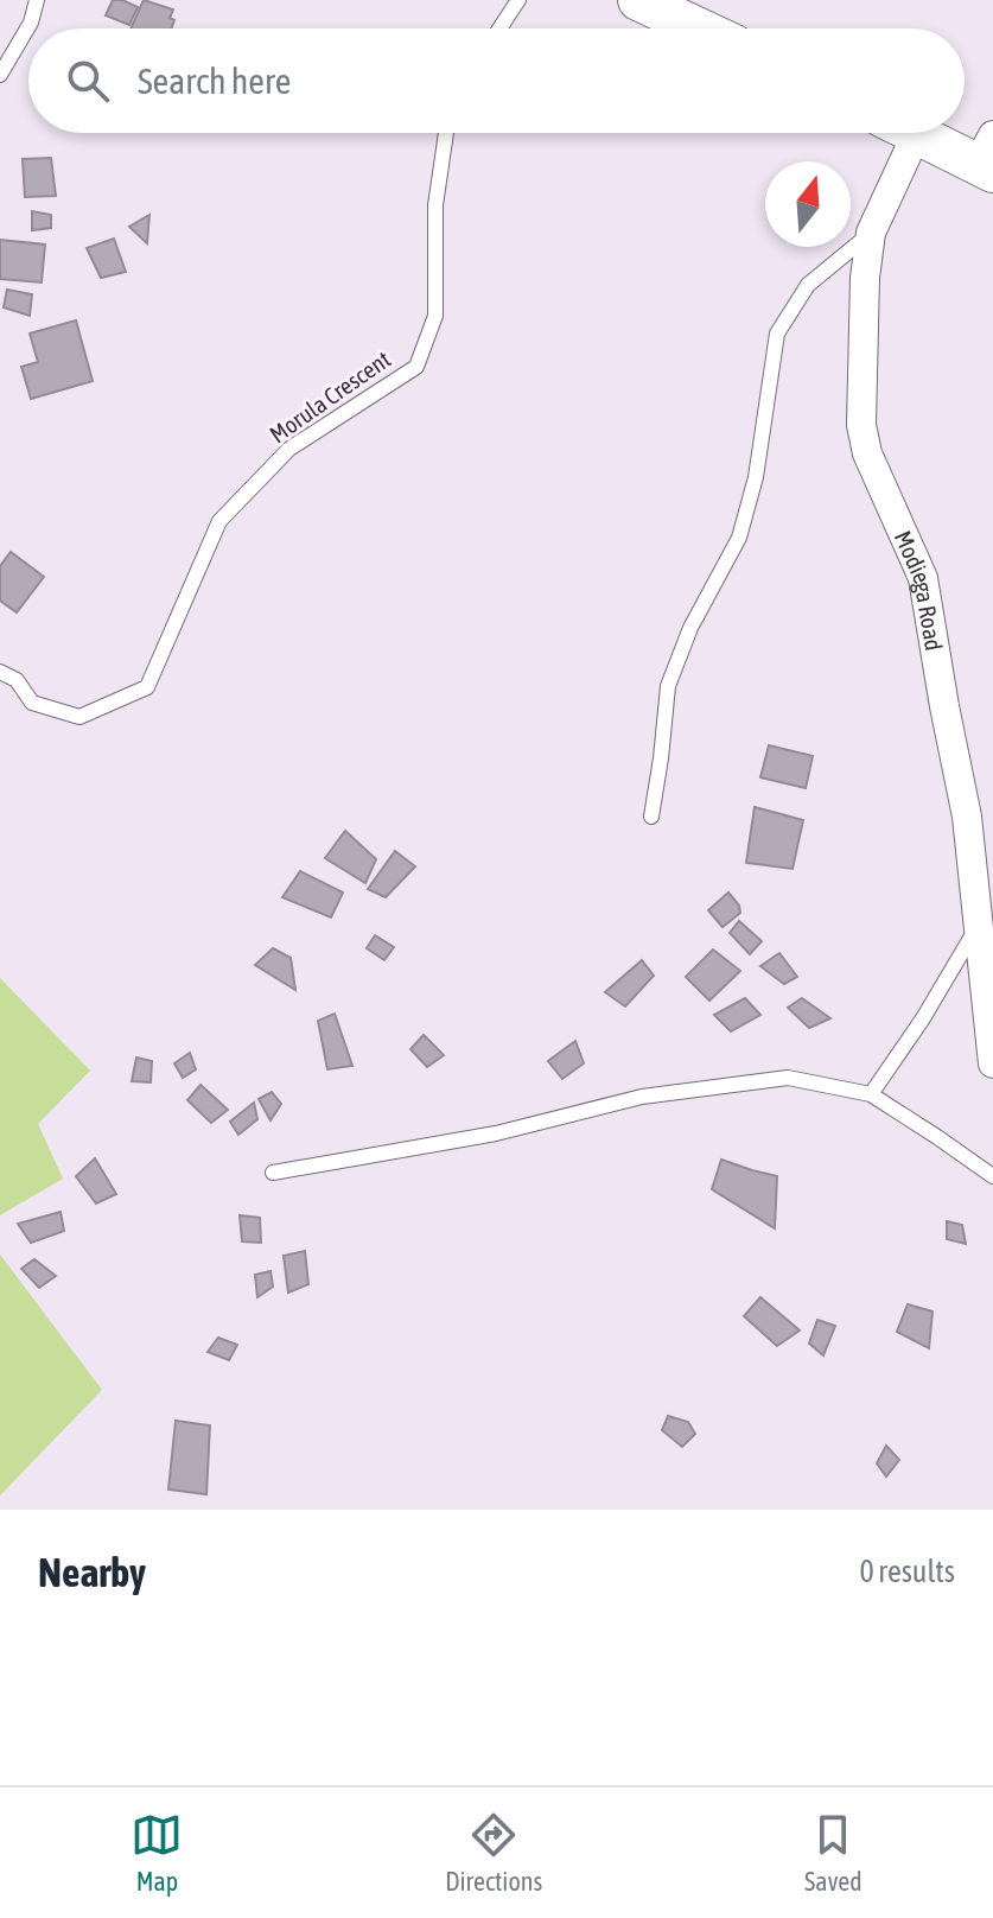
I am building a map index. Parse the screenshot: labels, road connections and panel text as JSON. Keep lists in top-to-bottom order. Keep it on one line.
{"streets":{"street":["Modiega Road"],"lane":["Morula Crescent"]},"north":"top","page":{"search":"Search here","heading":["Nearby","0 results"],"nav":["Map","Directions","Saved"]}}
